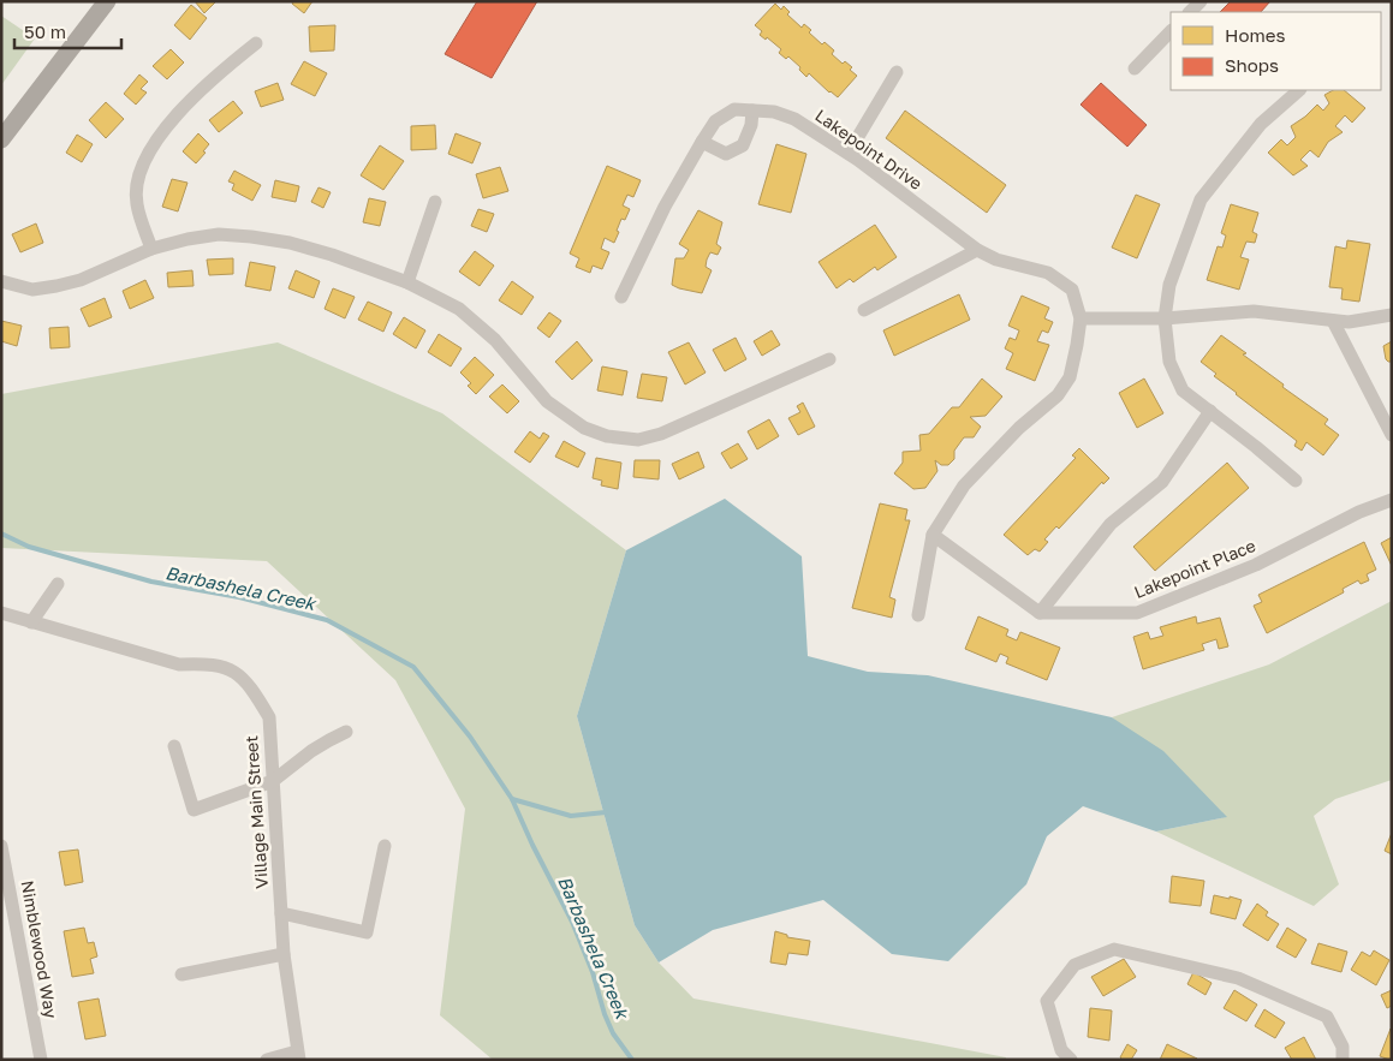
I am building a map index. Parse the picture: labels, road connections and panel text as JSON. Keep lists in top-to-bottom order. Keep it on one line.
{"streets":{"street":["Lakepoint Drive","Lakepoint Place","Village Main Street","Nimblewood Way"]},"water":["Barbashela Creek"],"legend":["Homes","Shops"],"scale_bar":"50 m"}
